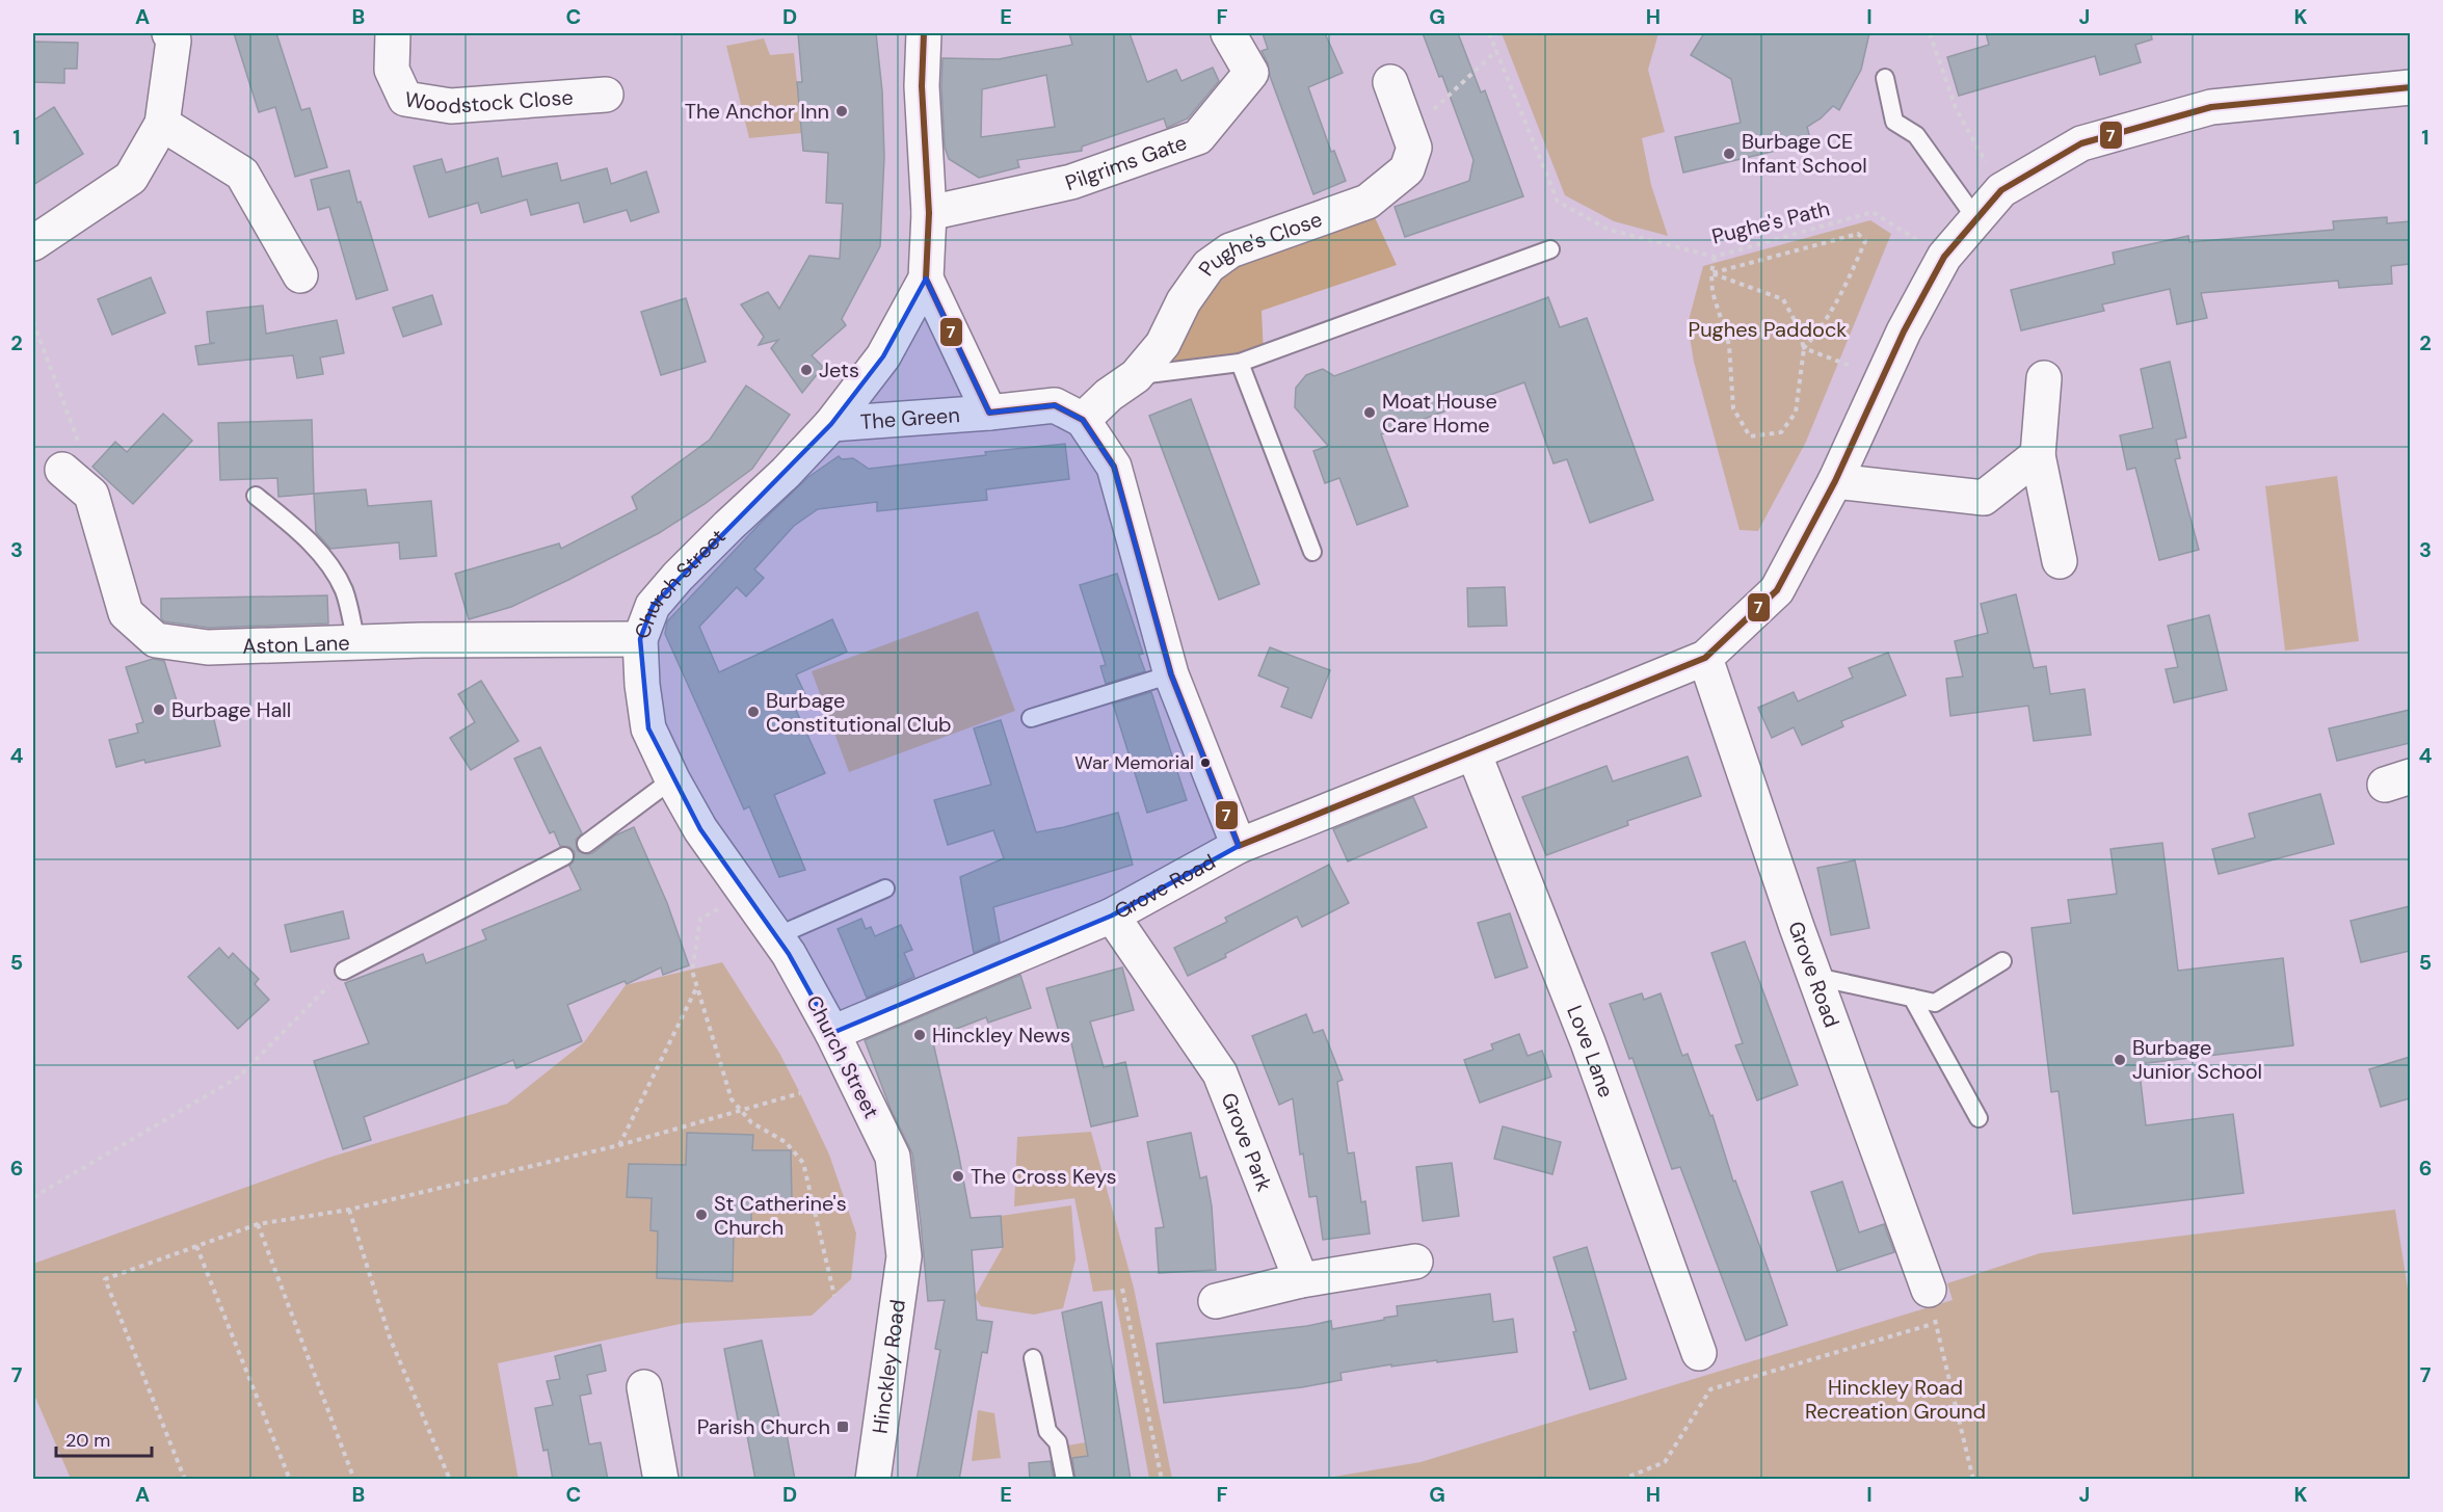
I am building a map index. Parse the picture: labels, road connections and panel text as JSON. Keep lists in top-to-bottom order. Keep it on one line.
{"streets":{"street":["Woodstock Close","Pilgrims Gate","Pughe's Close","The Green","Church Street","Aston Lane","Grove Road","Love Lane","Grove Park","Hinckley Road"],"path":["Pughe's Path"]},"crossings":[["Pilgrims Gate","Church Street"],["Pughe's Path","Grove Road"],["Pughe's Close","The Green"],["The Green","Church Street"],["Church Street","Aston Lane"],["Church Street","Grove Road"],["Church Street","Hinckley Road"],["Grove Road","Love Lane"],["Grove Road","Grove Park"]],"parks":["Pughes Paddock","Hinckley Road Recreation Ground"],"places":{"other":["The Anchor Inn","Burbage CE Infant School","Jets","Moat House Care Home","Burbage Hall","Burbage Constitutional Club","War Memorial","Hinckley News","Burbage Junior School","The Cross Keys","St Catherine's Church"],"transit":["Parish Church"]},"lines":["transit line 7"],"scale_bar":"20 m","grid":{"columns":["A","B","C","D","E","F","G","H","I","J","K"],"rows":["1","2","3","4","5","6","7"]}}
